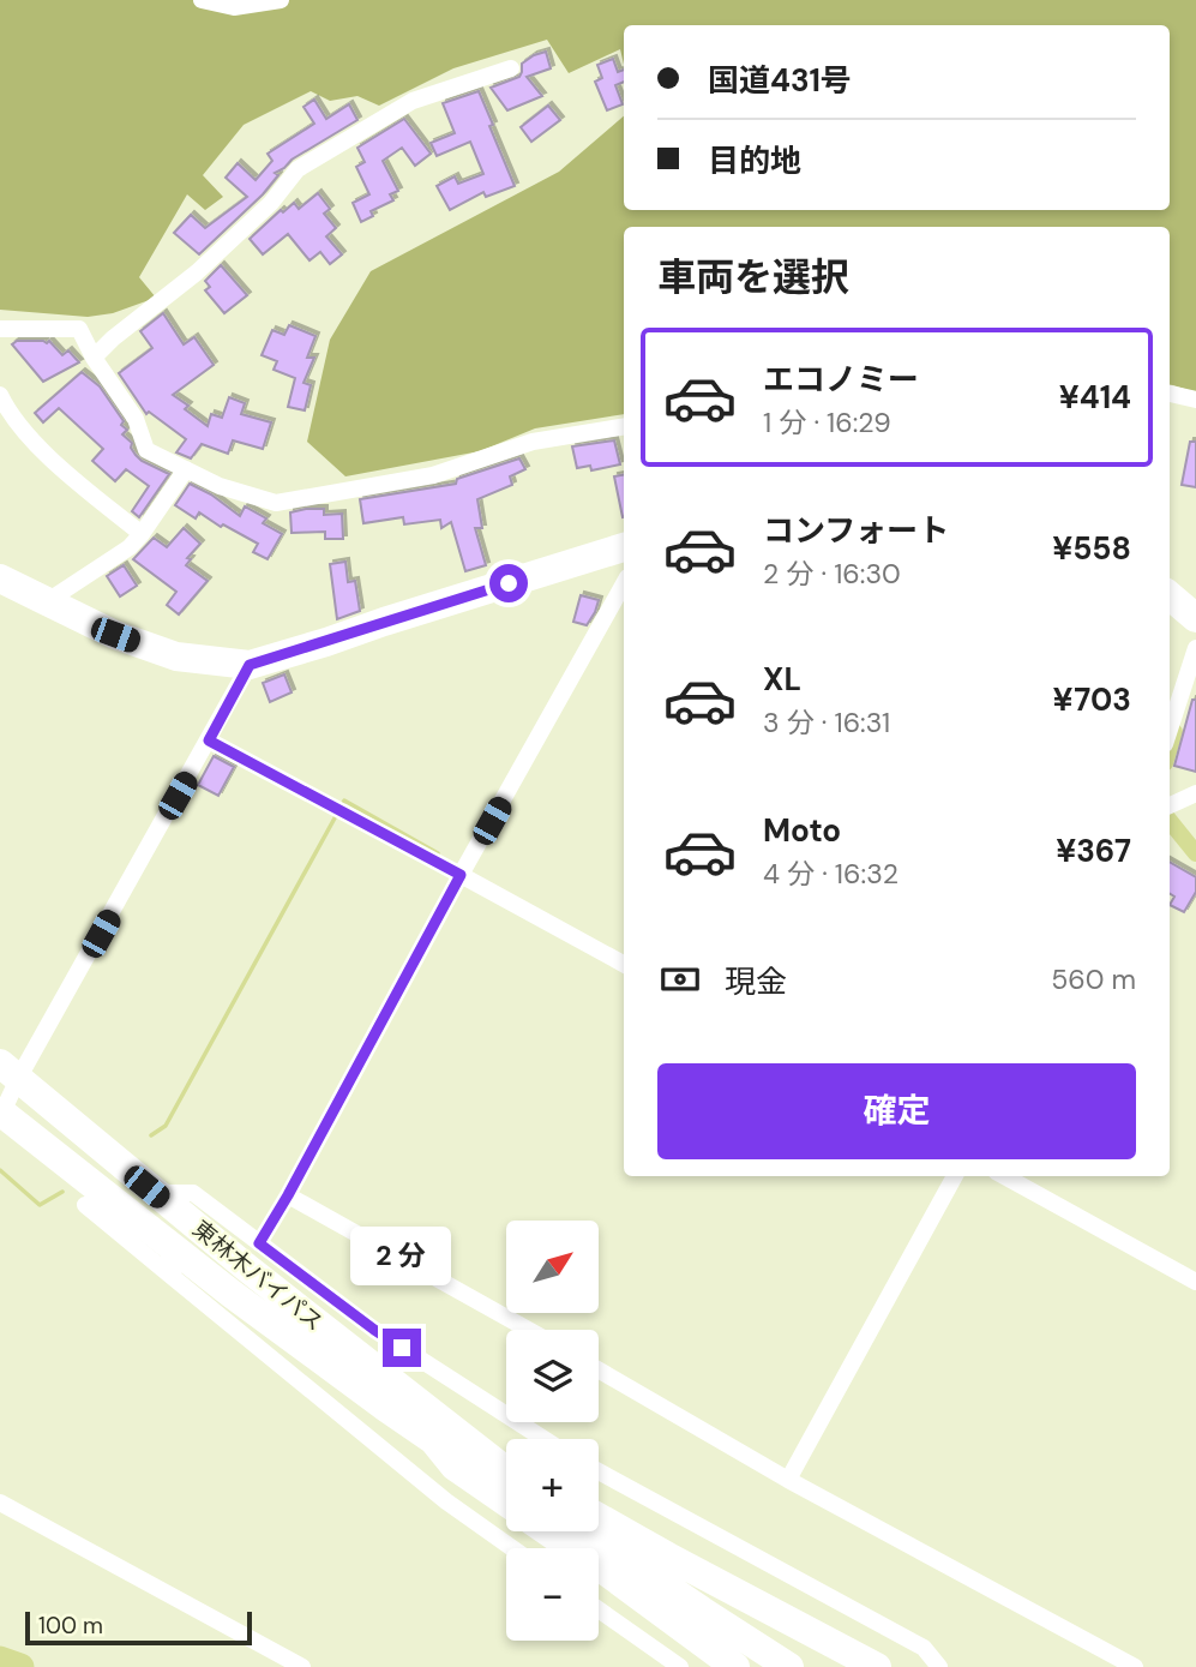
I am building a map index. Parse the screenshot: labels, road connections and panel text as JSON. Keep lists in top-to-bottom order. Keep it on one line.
{"streets":{"highway":["東林木バイパス"]},"scale_bar":"100 m","north":"top right","page":{"banner":["国道431号","目的地"],"heading":"車両を選択","list":[{"name":"エコノミー","note":"1 分 · 16:29","value":"¥414"},{"name":"コンフォート","note":"2 分 · 16:30","value":"¥558"},{"name":"XL","note":"3 分 · 16:31","value":"¥703"},{"name":"Moto","note":"4 分 · 16:32","value":"¥367"}],"pay":["現金","560 m"],"buttons":"確定","map_buttons":["+","−"],"bubble":"2 分","scale":"100 m"}}
